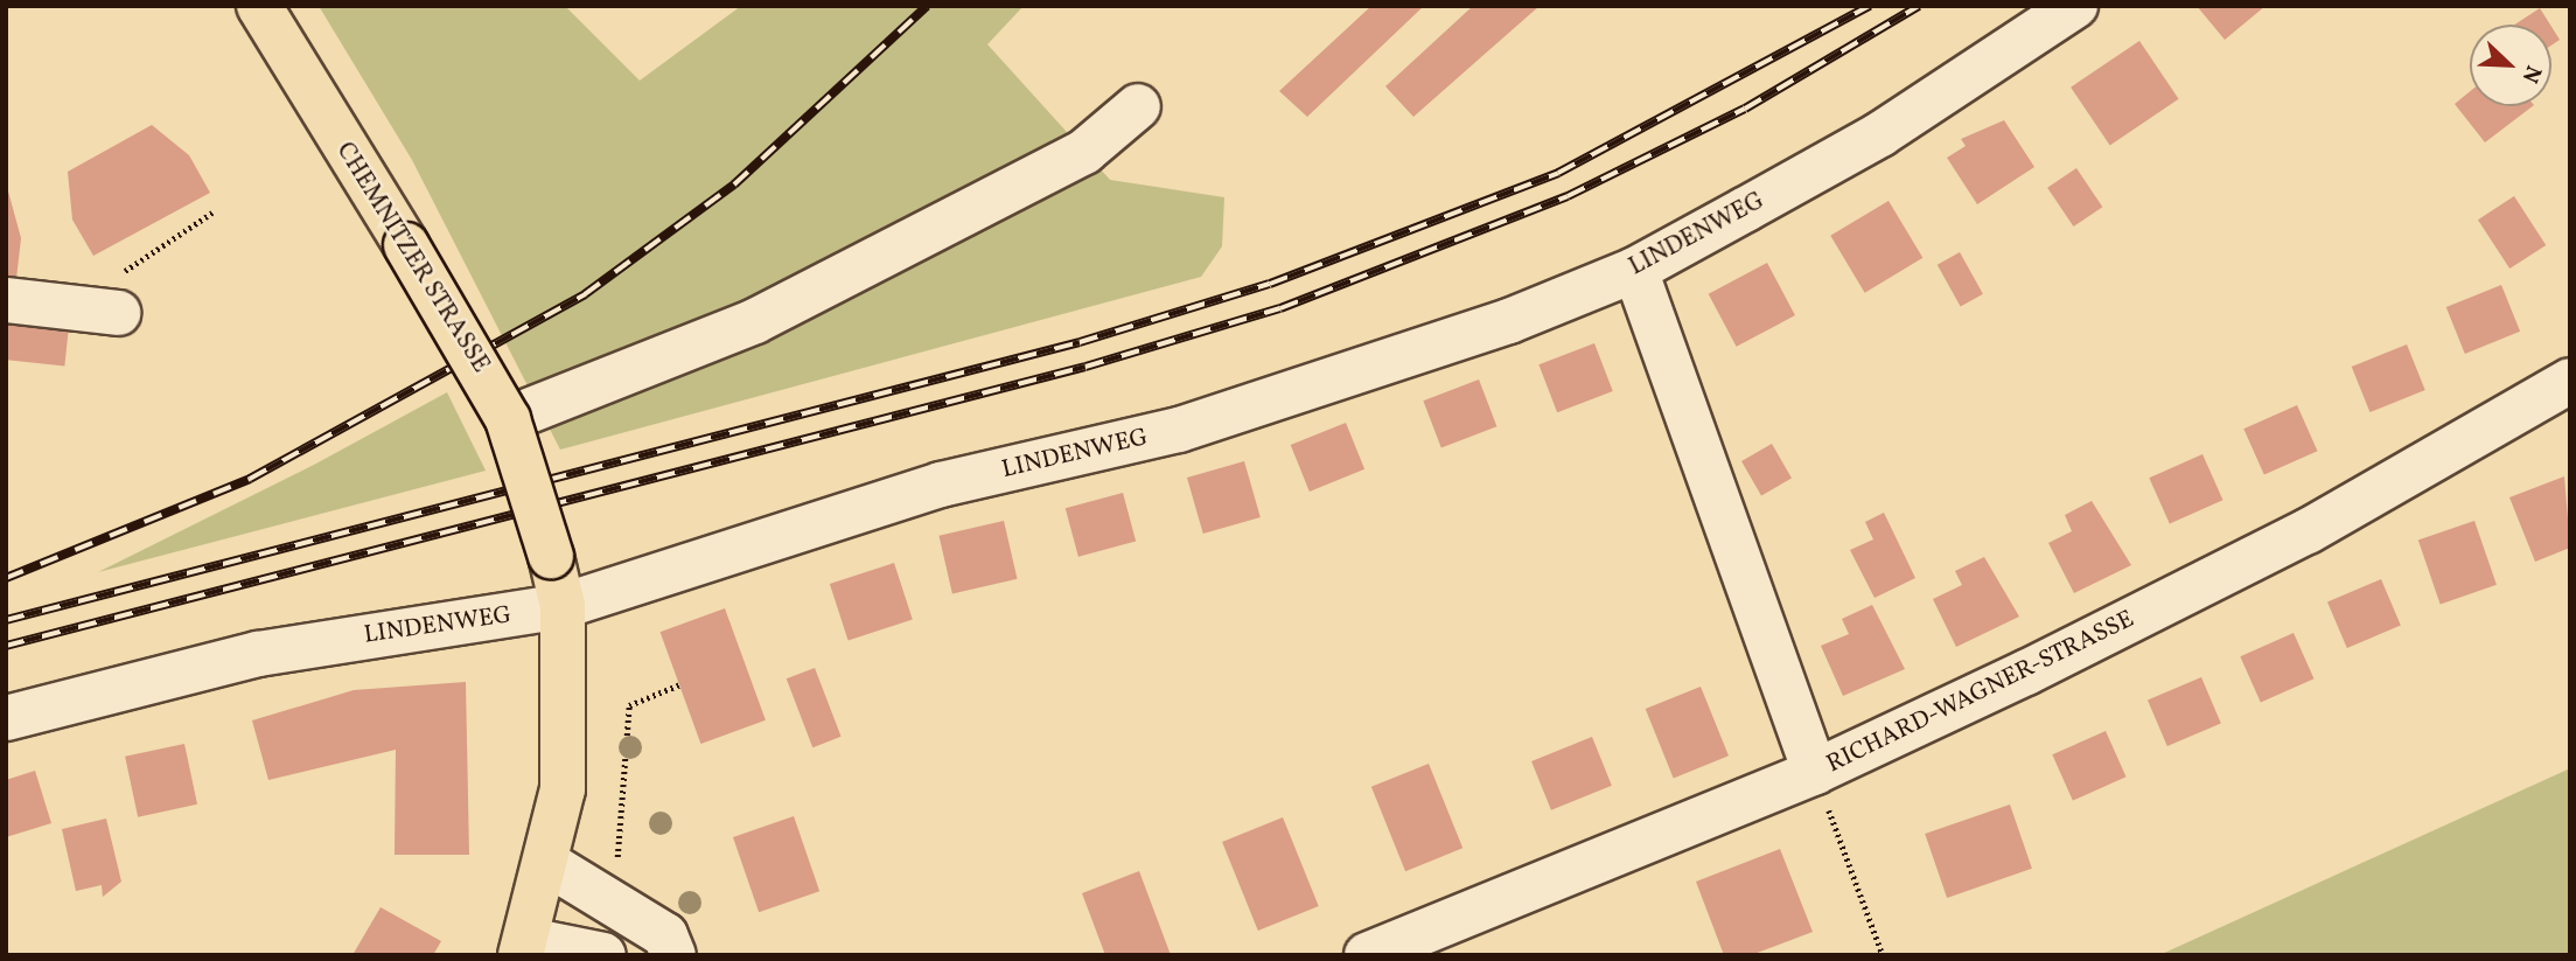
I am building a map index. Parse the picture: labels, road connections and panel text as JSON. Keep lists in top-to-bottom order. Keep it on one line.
{"streets":{"main road":["CHEMNITZER STRASSE"],"street":["LINDENWEG","RICHARD-WAGNER-STRASSE"]},"crossings":[["LINDENWEG","CHEMNITZER STRASSE"]],"north":"bottom right"}
